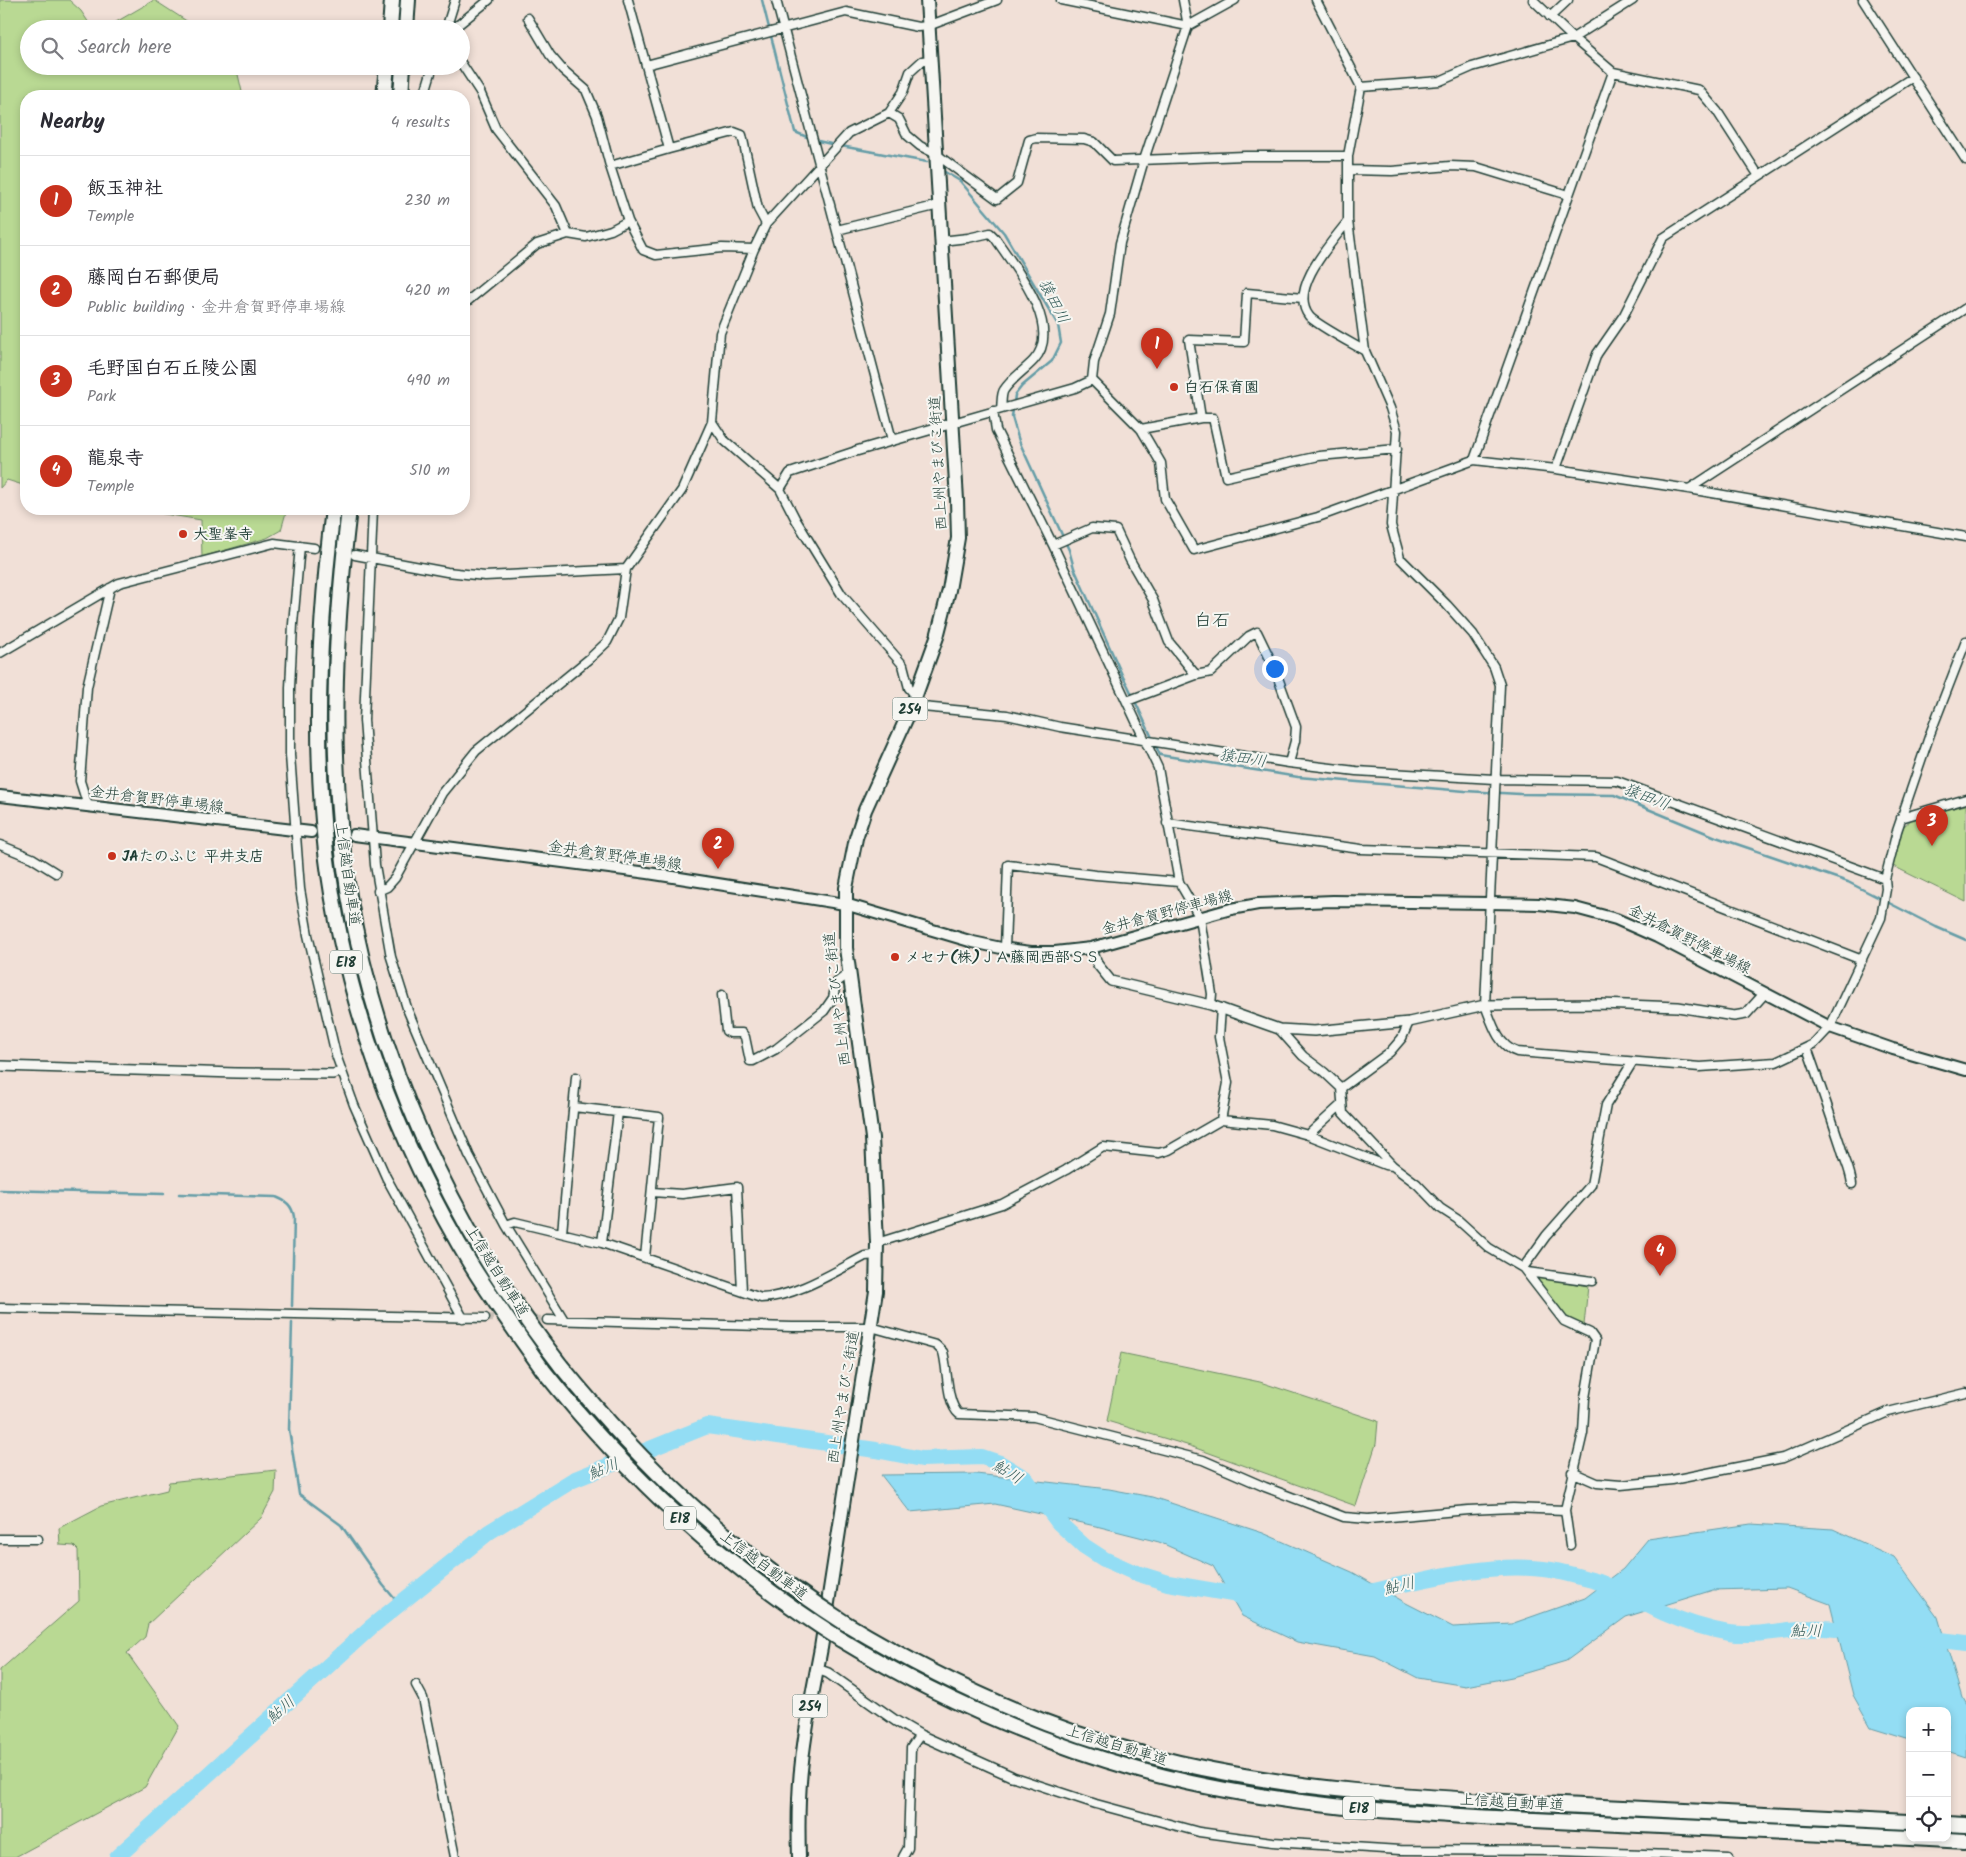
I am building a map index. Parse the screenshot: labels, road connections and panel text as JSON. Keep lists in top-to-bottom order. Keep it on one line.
{"streets":{"highway":["西上州やまびこ街道","254","上信越自動車道","E18"],"main road":["金井倉賀野停車場線"]},"crossings":[["西上州やまびこ街道","金井倉賀野停車場線"]],"districts":["白石"],"water":["猿田川","鮎川"],"places":["白石保育園","大聖峯寺","JAたのふじ 平井支店","メセナ(株)ＪＡ藤岡西部ＳＳ"],"page":{"search":"Search here","heading":["Nearby","4 results"],"list":[{"mark":"1","name":"飯玉神社","note":"Temple","value":"230 m"},{"mark":"2","name":"藤岡白石郵便局","note":"Public building · 金井倉賀野停車場線","value":"420 m"},{"mark":"3","name":"毛野国白石丘陵公園","note":"Park","value":"490 m"},{"mark":"4","name":"龍泉寺","note":"Temple","value":"510 m"}],"pins":["1","3","2","4"],"map_buttons":["+","−"]}}
